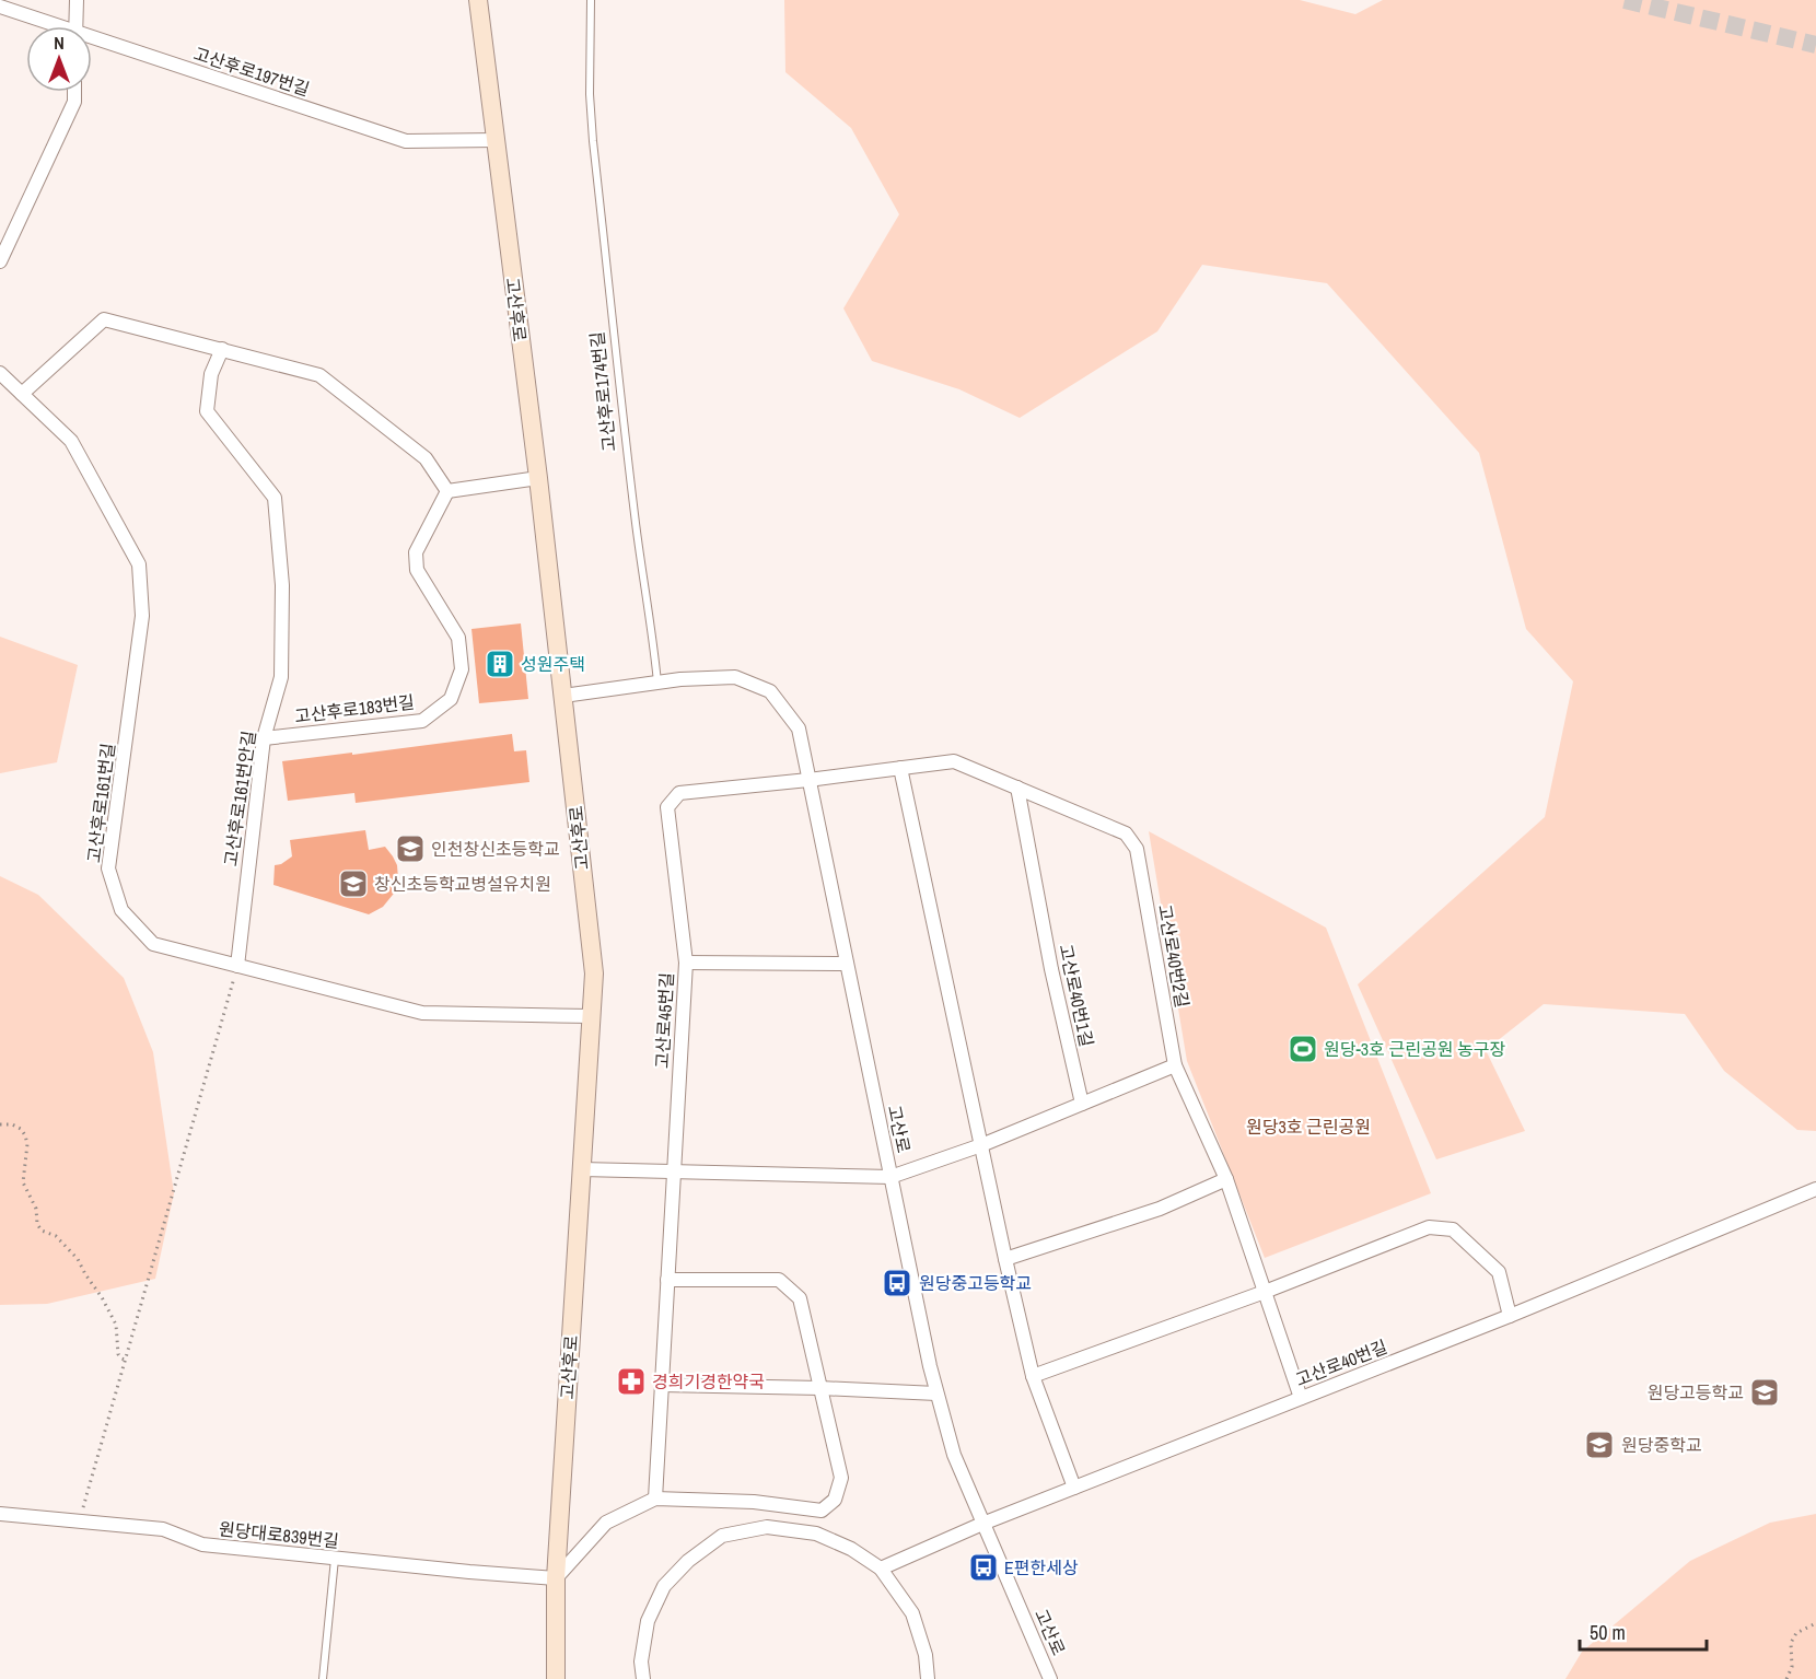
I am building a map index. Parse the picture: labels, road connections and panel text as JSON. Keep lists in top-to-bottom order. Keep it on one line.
{"streets":{"main road":["고산후로"],"street":["고산후로197번길","고산후로183번길","고산후로161번안길","고산후로161번길","고산로40번2길","고산로40번1길","고산로45번길","고산로","고산로40번길","원당대로839번길"],"lane":["고산후로174번길"]},"crossings":[["고산후로197번길","고산후로"],["고산후로","고산후로161번길"],["고산후로","원당대로839번길"],["고산후로174번길","고산로"],["고산후로183번길","고산후로161번안길"],["고산후로161번안길","고산후로161번길"],["고산로40번2길","고산로40번1길"],["고산로40번2길","고산로45번길"],["고산로40번2길","고산로"],["고산로40번2길","고산로40번길"],["고산로45번길","고산로"],["고산로","고산로40번길"]],"parks":["원당3호 근린공원"],"places":{"building":["성원주택"],"school or university":["인천창신초등학교","창신초등학교병설유치원","원당고등학교","원당중학교"],"sports":["원당-3호 근린공원 농구장"],"bus stop":["원당중고등학교","E편한세상"],"pharmacy":["경희기경한약국"]},"scale_bar":"50 m","north":"top"}
